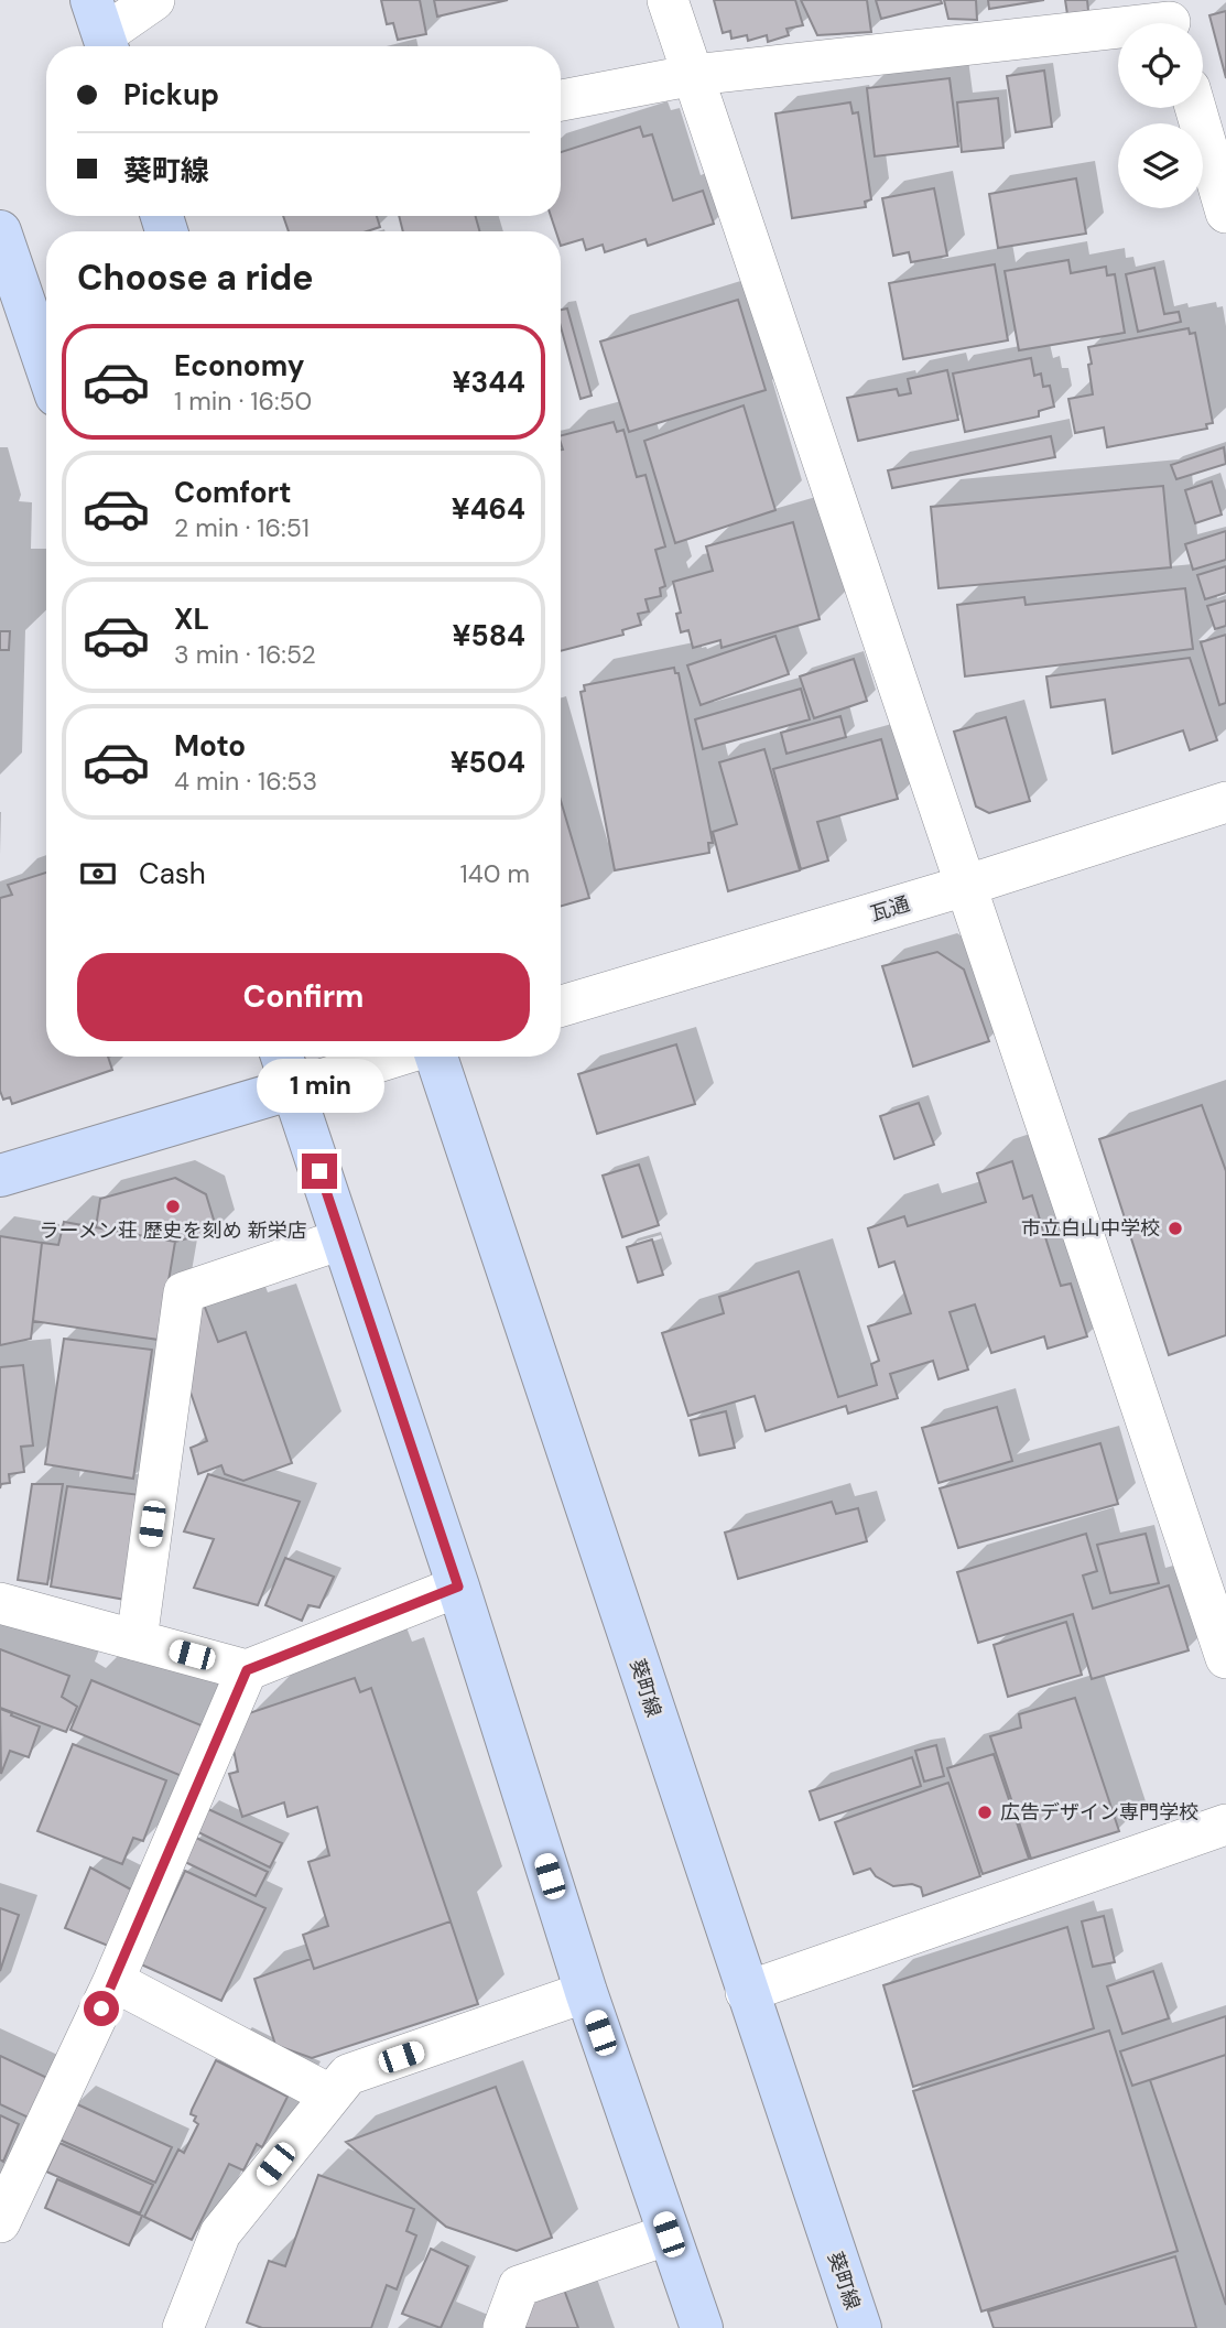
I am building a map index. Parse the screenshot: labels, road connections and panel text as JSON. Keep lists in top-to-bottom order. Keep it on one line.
{"streets":{"street":["瓦通","葵町線"]},"places":["ラーメン荘 歴史を刻め 新栄店","市立白山中学校","広告デザイン専門学校"],"page":{"banner":["Pickup","葵町線"],"heading":"Choose a ride","list":[{"name":"Economy","note":"1 min · 16:50","value":"¥344"},{"name":"Comfort","note":"2 min · 16:51","value":"¥464"},{"name":"XL","note":"3 min · 16:52","value":"¥584"},{"name":"Moto","note":"4 min · 16:53","value":"¥504"}],"pay":["Cash","140 m"],"buttons":"Confirm","bubble":"1 min"}}
